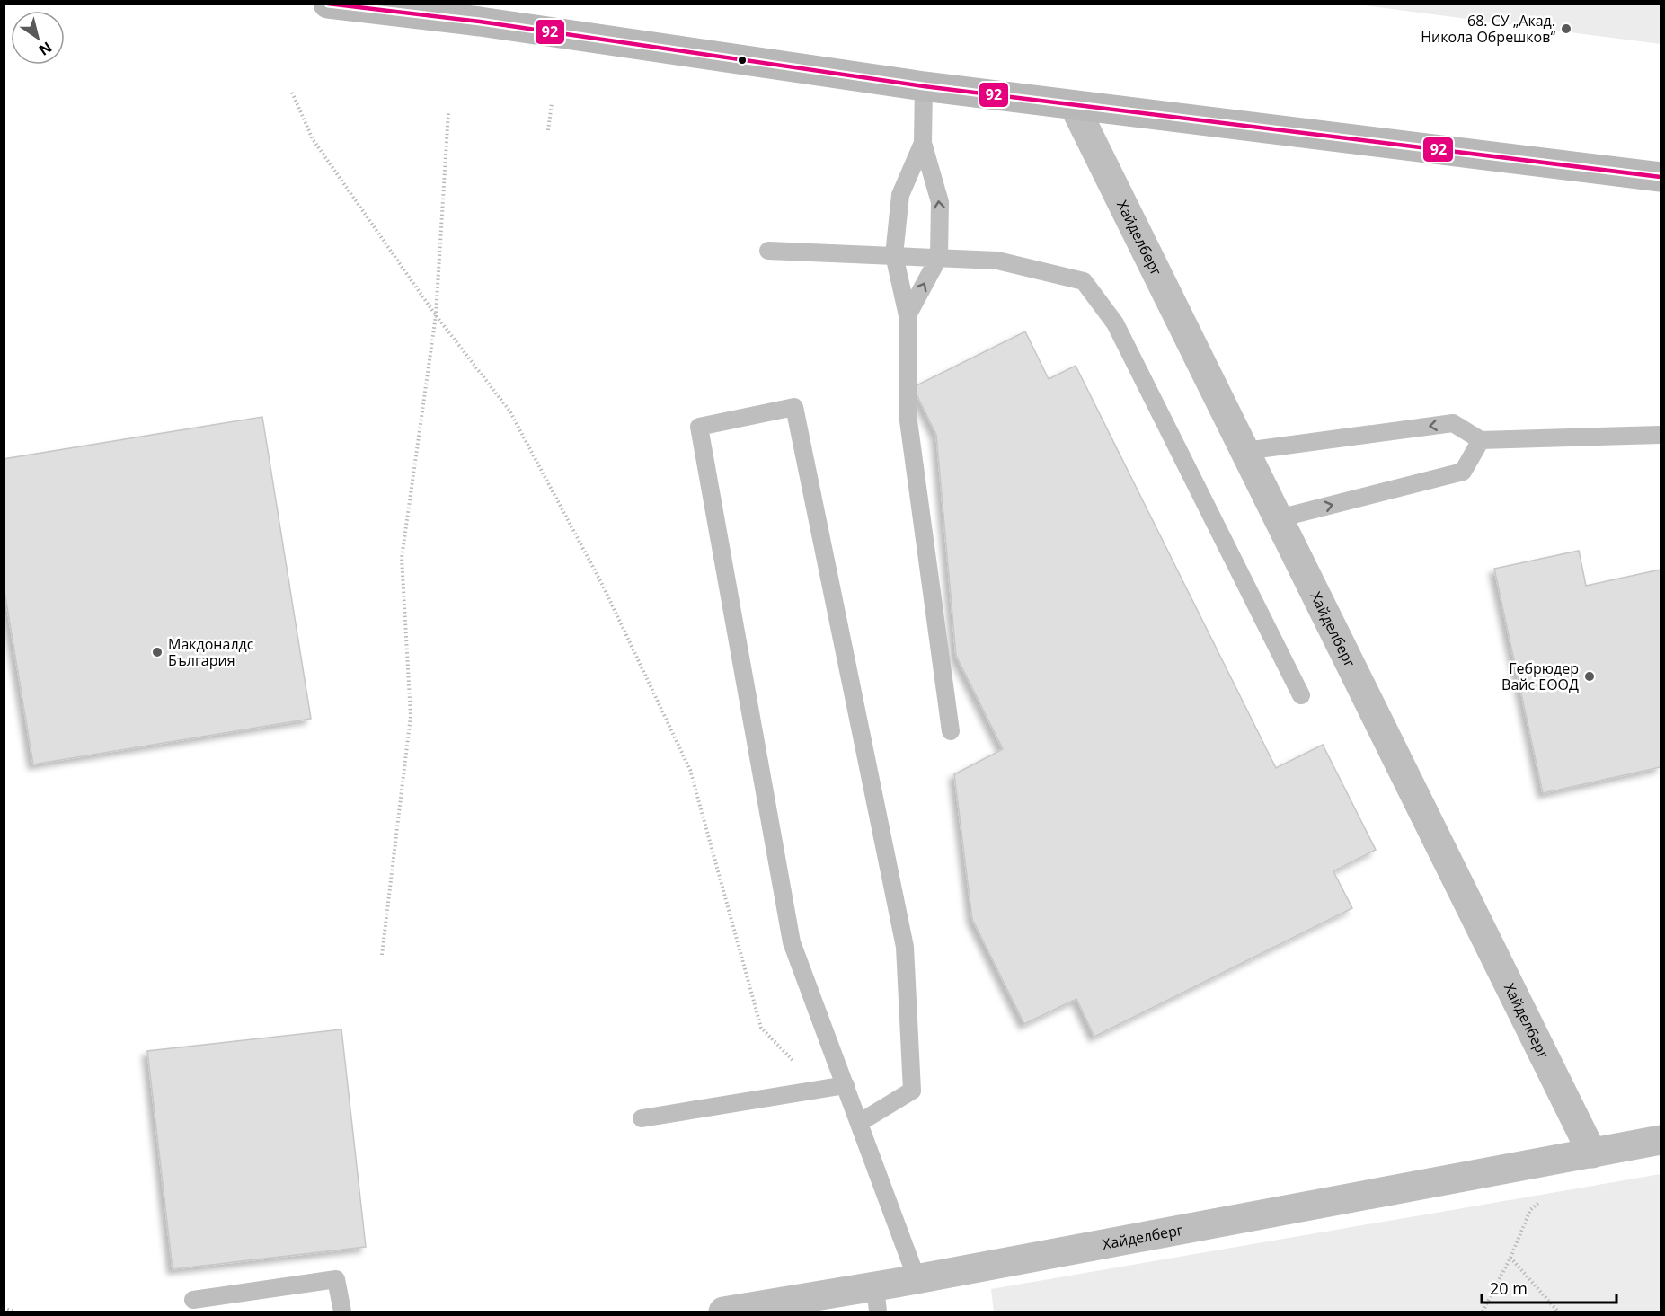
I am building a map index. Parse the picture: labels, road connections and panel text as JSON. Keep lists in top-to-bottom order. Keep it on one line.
{"streets":{"street":["Хайделберг"]},"places":["68. СУ „Акад. Никола Обрешков“","Макдоналдс България","Гебрюдер Вайс ЕООД"],"lines":["transit line 92"],"scale_bar":"20 m","north":"bottom right"}
